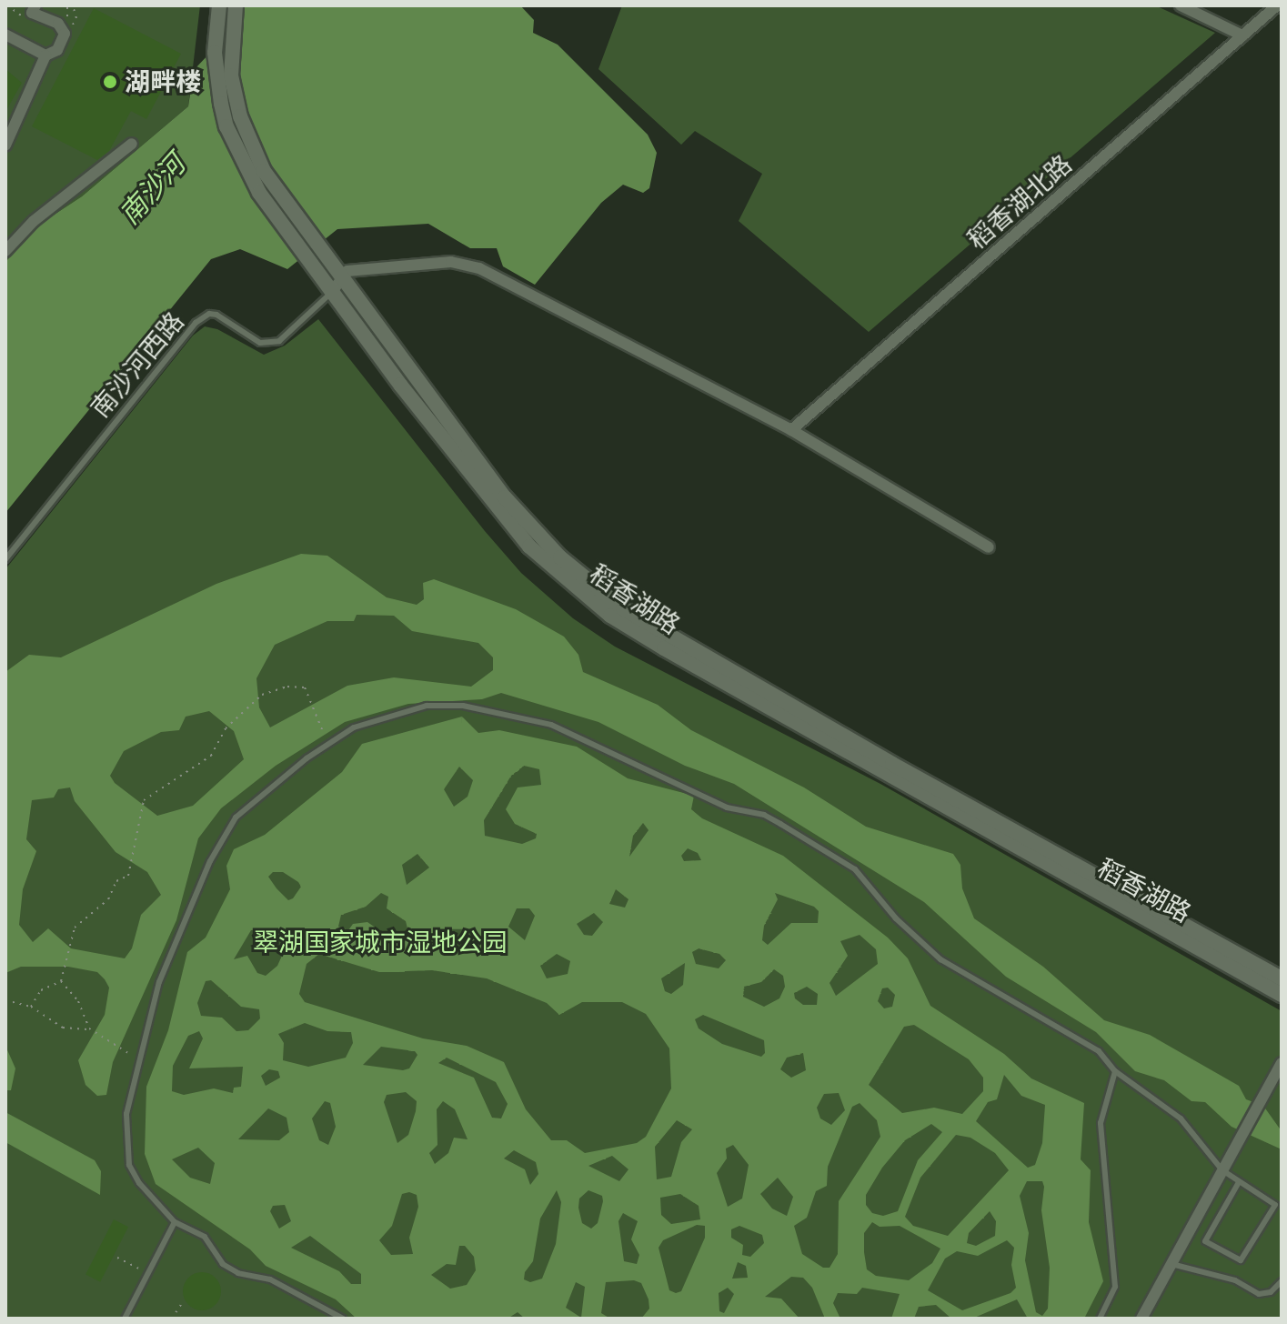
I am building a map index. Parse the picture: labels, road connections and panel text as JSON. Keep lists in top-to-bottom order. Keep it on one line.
{"streets":{"street":["稻香湖北路","稻香湖路"],"lane":["南沙河西路"]},"crossings":[["南沙河西路","稻香湖路"]],"water":["南沙河"],"parks":["翠湖国家城市湿地公园"],"places":["湖畔楼"]}
